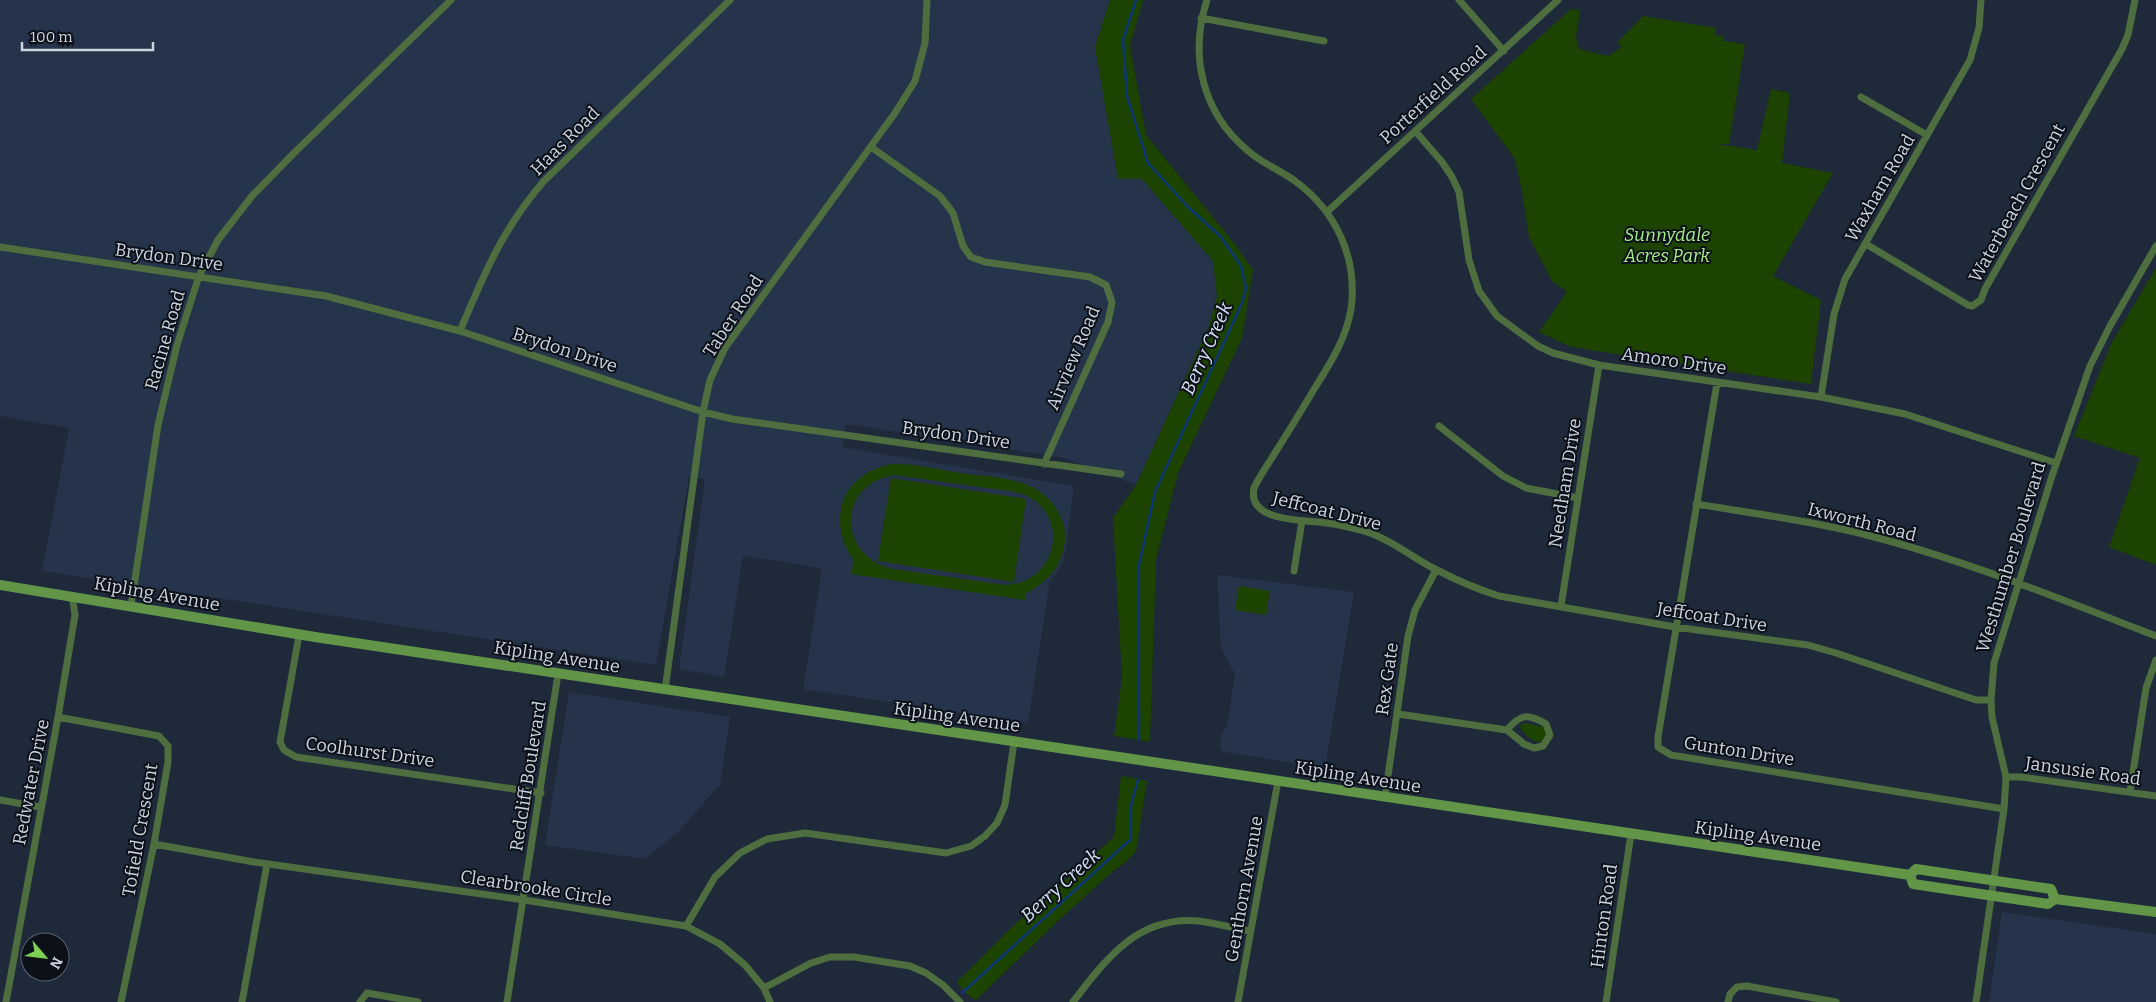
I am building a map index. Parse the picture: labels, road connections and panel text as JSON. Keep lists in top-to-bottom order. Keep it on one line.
{"streets":{"main road":["Kipling Avenue"],"street":["Porterfield Road","Haas Road","Waxham Road","Waterbeach Crescent","Brydon Drive","Taber Road","Racine Road","Airview Road","Amoro Drive","Needham Drive","Jeffcoat Drive","Ixworth Road","Westhumber Boulevard","Rex Gate","Gunton Drive","Coolhurst Drive","Jansusie Road","Redcliff Boulevard","Redwater Drive","Tofield Crescent","Clearbrooke Circle","Genthorn Avenue","Hinton Road"]},"crossings":[["Porterfield Road","Amoro Drive"],["Porterfield Road","Jeffcoat Drive"],["Haas Road","Brydon Drive"],["Waxham Road","Waterbeach Crescent"],["Waxham Road","Amoro Drive"],["Brydon Drive","Taber Road"],["Brydon Drive","Racine Road"],["Brydon Drive","Airview Road"],["Taber Road","Airview Road"],["Taber Road","Kipling Avenue"],["Racine Road","Kipling Avenue"],["Amoro Drive","Needham Drive"],["Amoro Drive","Westhumber Boulevard"],["Amoro Drive","Gunton Drive"],["Needham Drive","Jeffcoat Drive"],["Jeffcoat Drive","Westhumber Boulevard"],["Jeffcoat Drive","Rex Gate"],["Jeffcoat Drive","Gunton Drive"],["Ixworth Road","Westhumber Boulevard"],["Ixworth Road","Gunton Drive"],["Westhumber Boulevard","Kipling Avenue"],["Westhumber Boulevard","Gunton Drive"],["Westhumber Boulevard","Jansusie Road"],["Kipling Avenue","Rex Gate"],["Kipling Avenue","Coolhurst Drive"],["Kipling Avenue","Redcliff Boulevard"],["Kipling Avenue","Redwater Drive"],["Kipling Avenue","Genthorn Avenue"],["Kipling Avenue","Hinton Road"],["Coolhurst Drive","Redcliff Boulevard"],["Redcliff Boulevard","Clearbrooke Circle"],["Redwater Drive","Tofield Crescent"],["Tofield Crescent","Clearbrooke Circle"]],"water":["Berry Creek"],"parks":["Sunnydale Acres Park"],"scale_bar":"100 m","north":"bottom right"}
